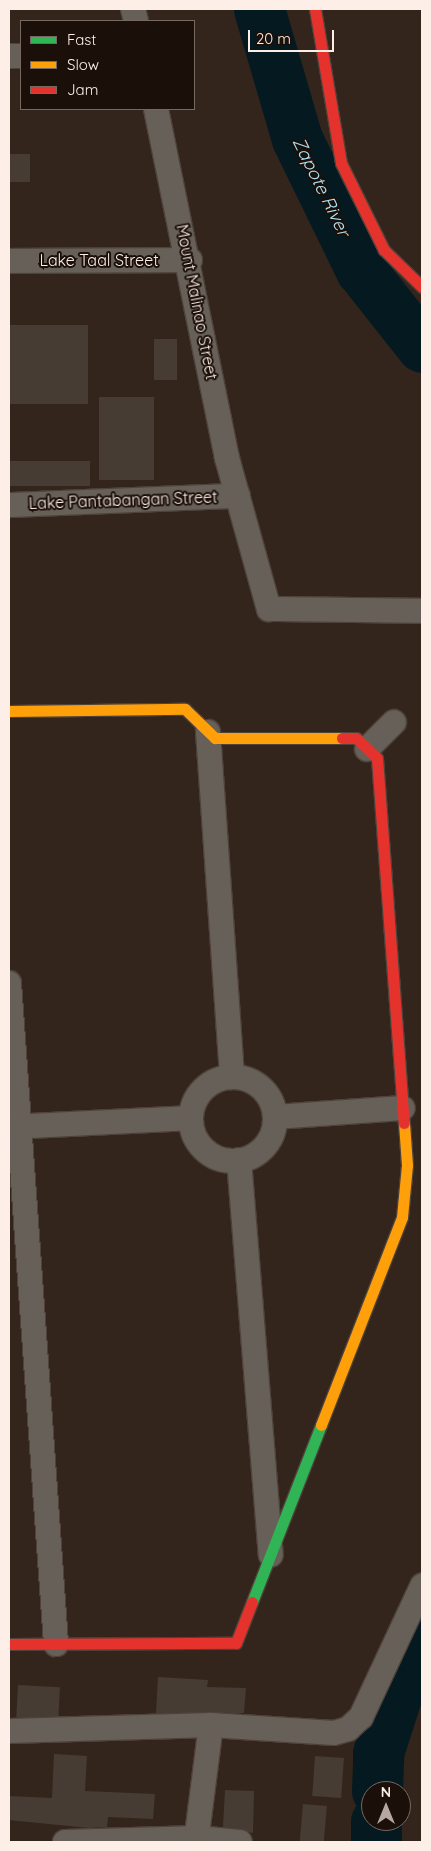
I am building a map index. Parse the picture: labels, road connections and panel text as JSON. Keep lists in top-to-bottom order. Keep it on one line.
{"streets":{"street":["Lake Taal Street","Mount Malinao Street","Lake Pantabangan Street"]},"crossings":[["Lake Taal Street","Mount Malinao Street"],["Mount Malinao Street","Lake Pantabangan Street"]],"water":["Zapote River"],"legend":["Fast","Slow","Jam"],"scale_bar":"20 m","north":"top"}
